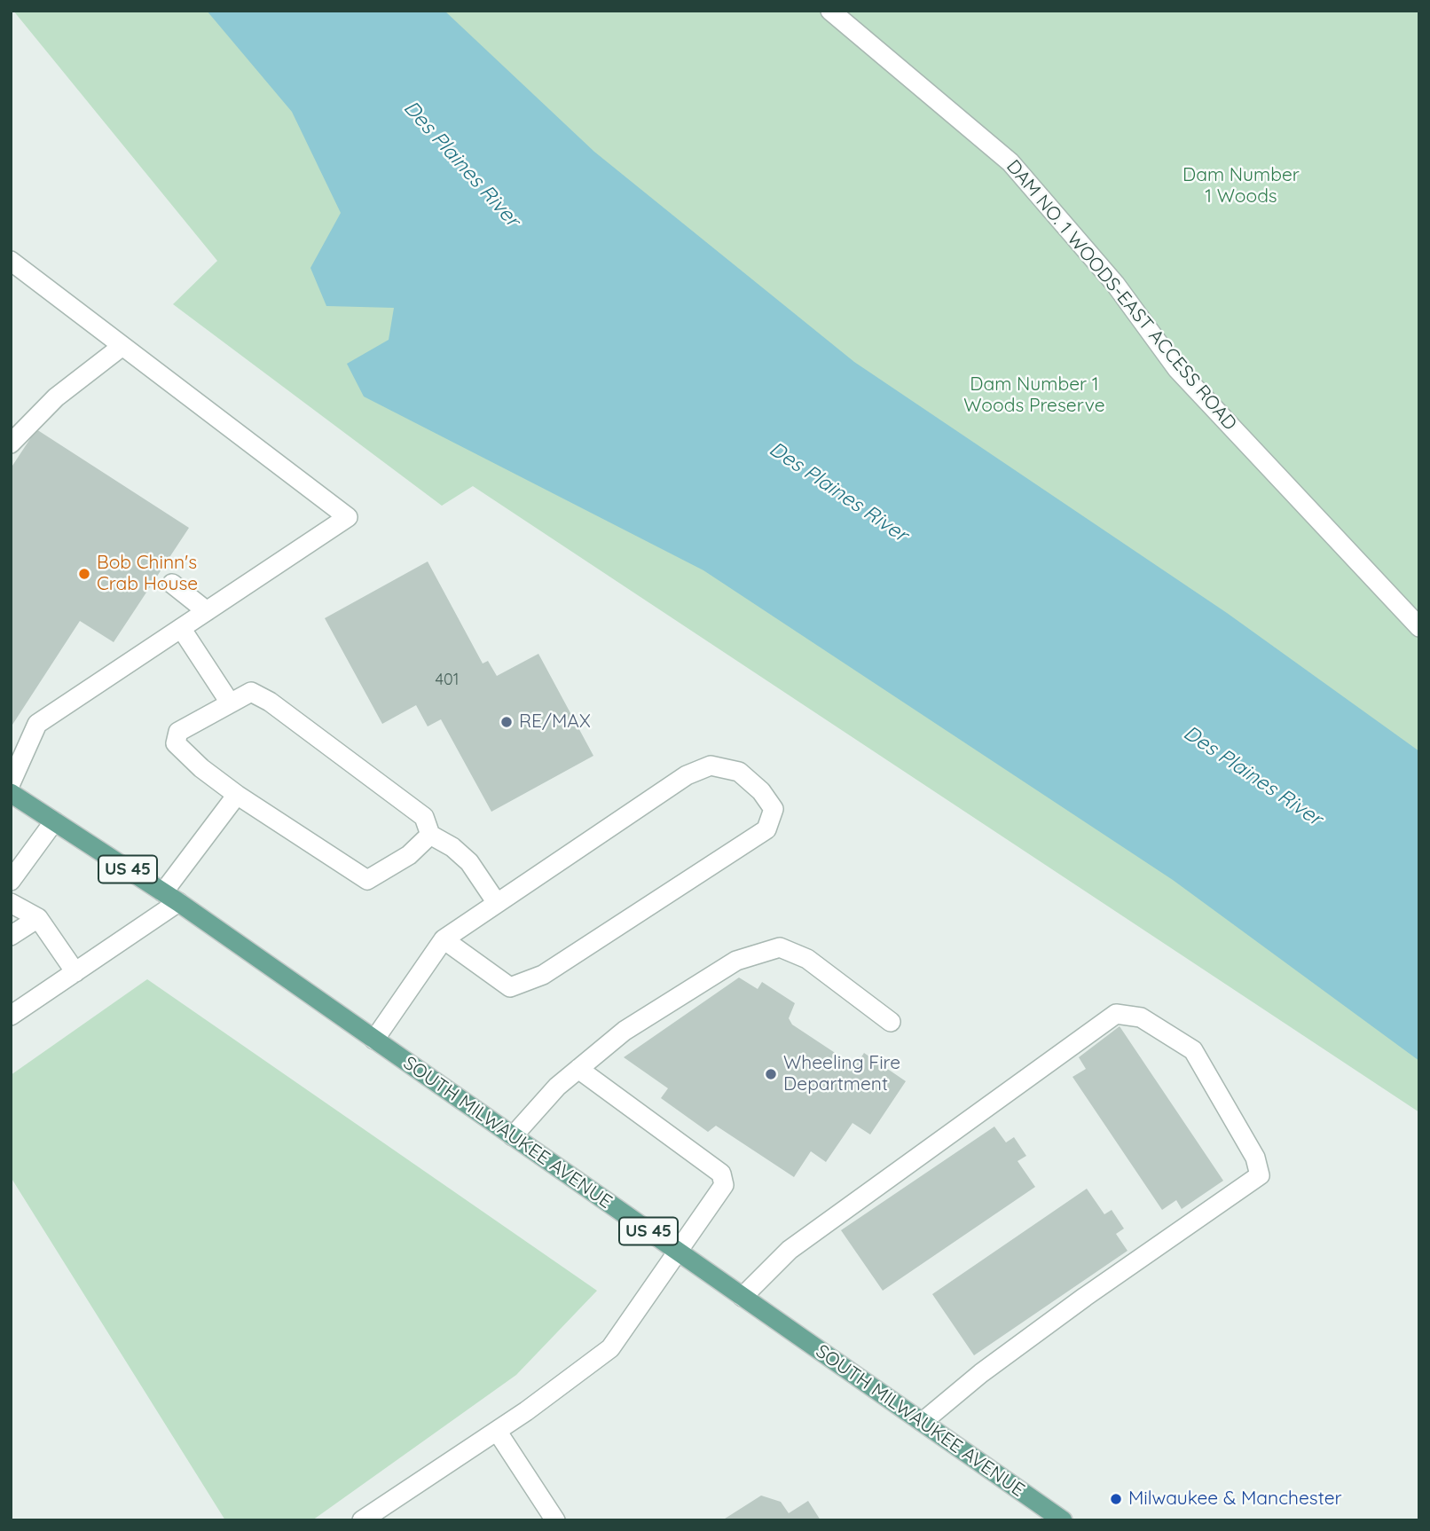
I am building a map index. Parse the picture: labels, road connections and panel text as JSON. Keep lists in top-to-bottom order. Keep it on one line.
{"streets":{"main road":["US 45","SOUTH MILWAUKEE AVENUE"],"street":["DAM NO. 1 WOODS-EAST ACCESS ROAD"]},"water":["Des Plaines River"],"parks":["Dam Number 1 Woods","Dam Number 1 Woods Preserve"],"places":["Bob Chinn's Crab House","RE/MAX","Wheeling Fire Department","Milwaukee & Manchester"],"house_numbers":["401"]}
